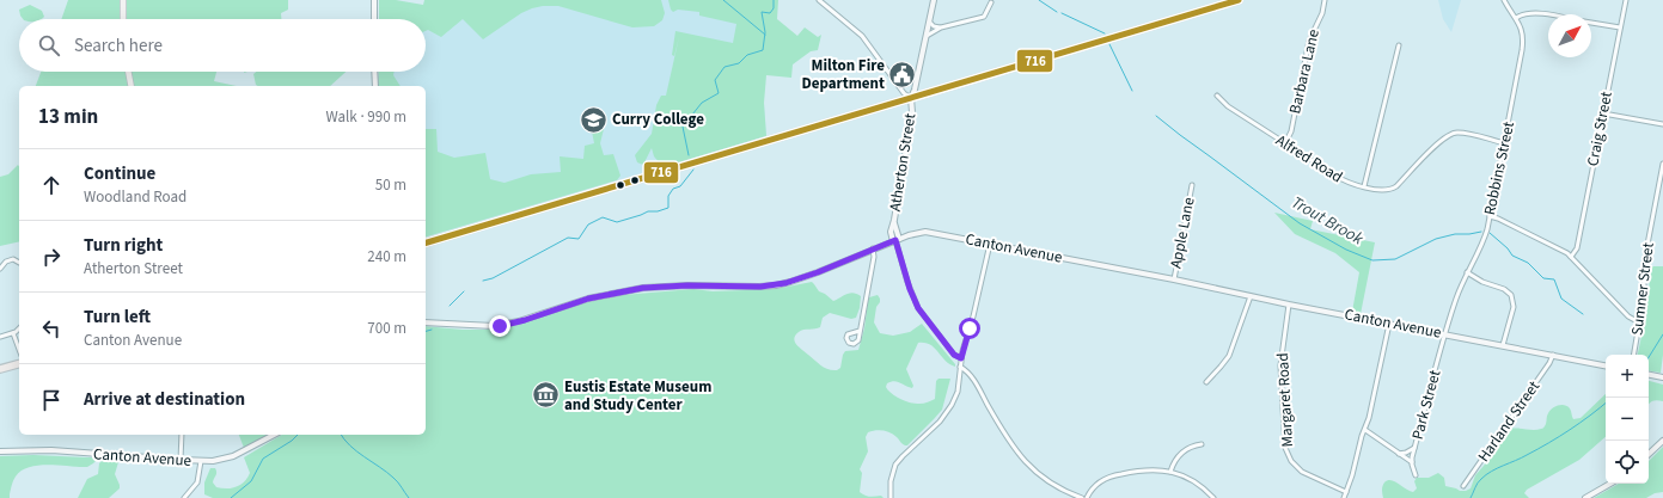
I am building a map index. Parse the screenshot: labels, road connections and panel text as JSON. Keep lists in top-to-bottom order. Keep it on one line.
{"streets":{"main road":["Atherton Street","Canton Avenue"],"street":["Barbara Lane","Craig Street","Alfred Road","Robbins Street","Apple Lane","Sumner Street","Margaret Road","Park Street","Harland Street"]},"crossings":[["Barbara Lane","Alfred Road"],["Alfred Road","Robbins Street"],["Atherton Street","Canton Avenue"],["Robbins Street","Canton Avenue"],["Robbins Street","Park Street"],["Apple Lane","Canton Avenue"],["Canton Avenue","Margaret Road"],["Canton Avenue","Park Street"],["Canton Avenue","Harland Street"]],"water":["Trout Brook"],"places":{"public building":["Milton Fire Department"],"school or university":["Curry College"],"museum":["Eustis Estate Museum and Study Center"]},"lines":["transit line 716"],"north":"top right","page":{"search":"Search here","heading":["13 min","Walk · 990 m"],"list":[["Continue","Woodland Road","50 m"],["Turn right","Atherton Street","240 m"],["Turn left","Canton Avenue","700 m"],"Arrive at destination"],"map_buttons":["+","−"]}}
